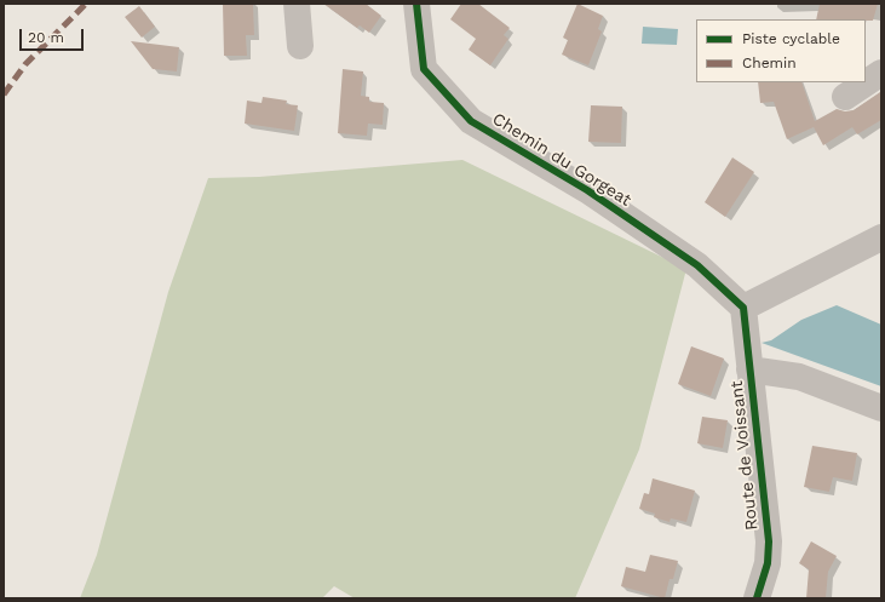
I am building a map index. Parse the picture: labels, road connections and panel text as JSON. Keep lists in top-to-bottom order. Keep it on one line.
{"streets":{"street":["Chemin du Gorgeat","Route de Voissant"]},"crossings":[["Chemin du Gorgeat","Route de Voissant"]],"legend":["Piste cyclable","Chemin"],"scale_bar":"20 m"}
